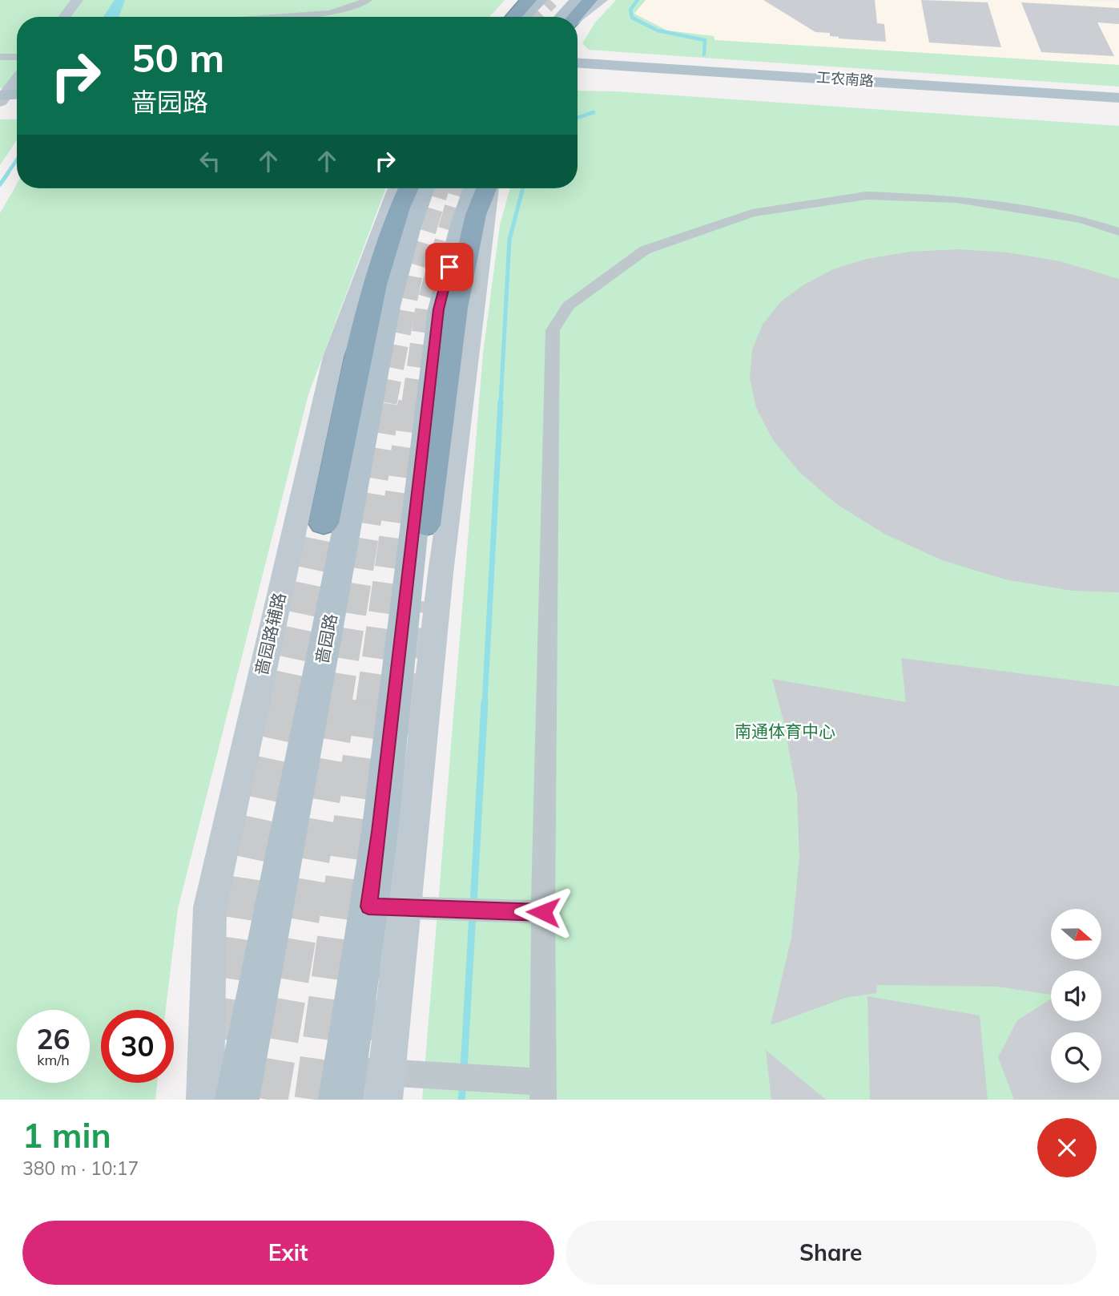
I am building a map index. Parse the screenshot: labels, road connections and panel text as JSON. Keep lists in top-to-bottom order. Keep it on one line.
{"streets":{"main road":["工农南路","啬园路"],"street":["啬园路辅路"]},"parks":["南通体育中心"],"north":"right","page":{"turn":["50 m","啬园路"],"speed":"26 km/h","limit":"30","heading":["1 min","380 m · 10:17"],"buttons":["Exit","Share"]}}
